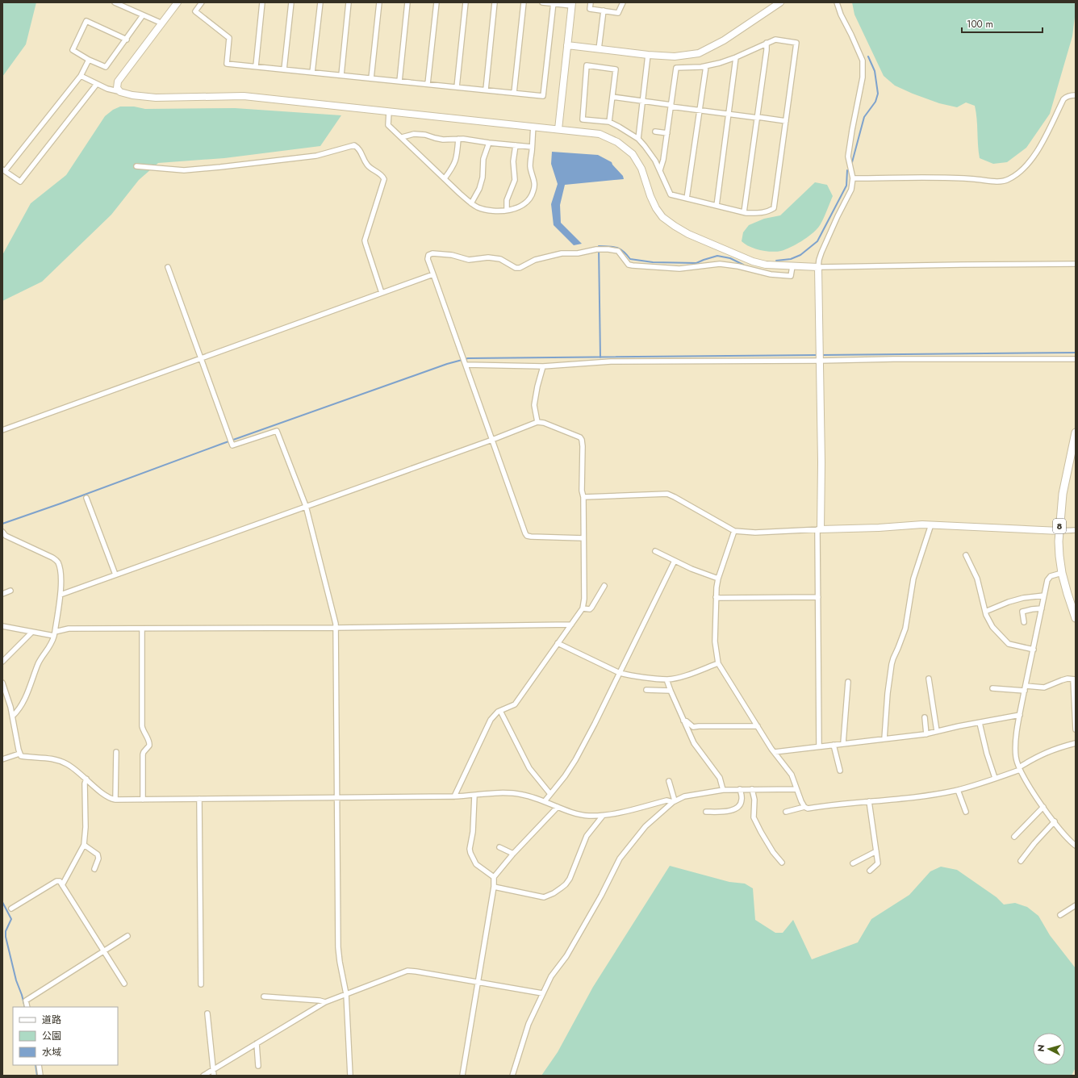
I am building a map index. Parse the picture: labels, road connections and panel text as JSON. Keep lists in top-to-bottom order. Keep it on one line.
{"streets":{"main road":["8"]},"legend":["道路","公園","水域"],"scale_bar":"100 m","north":"left"}
